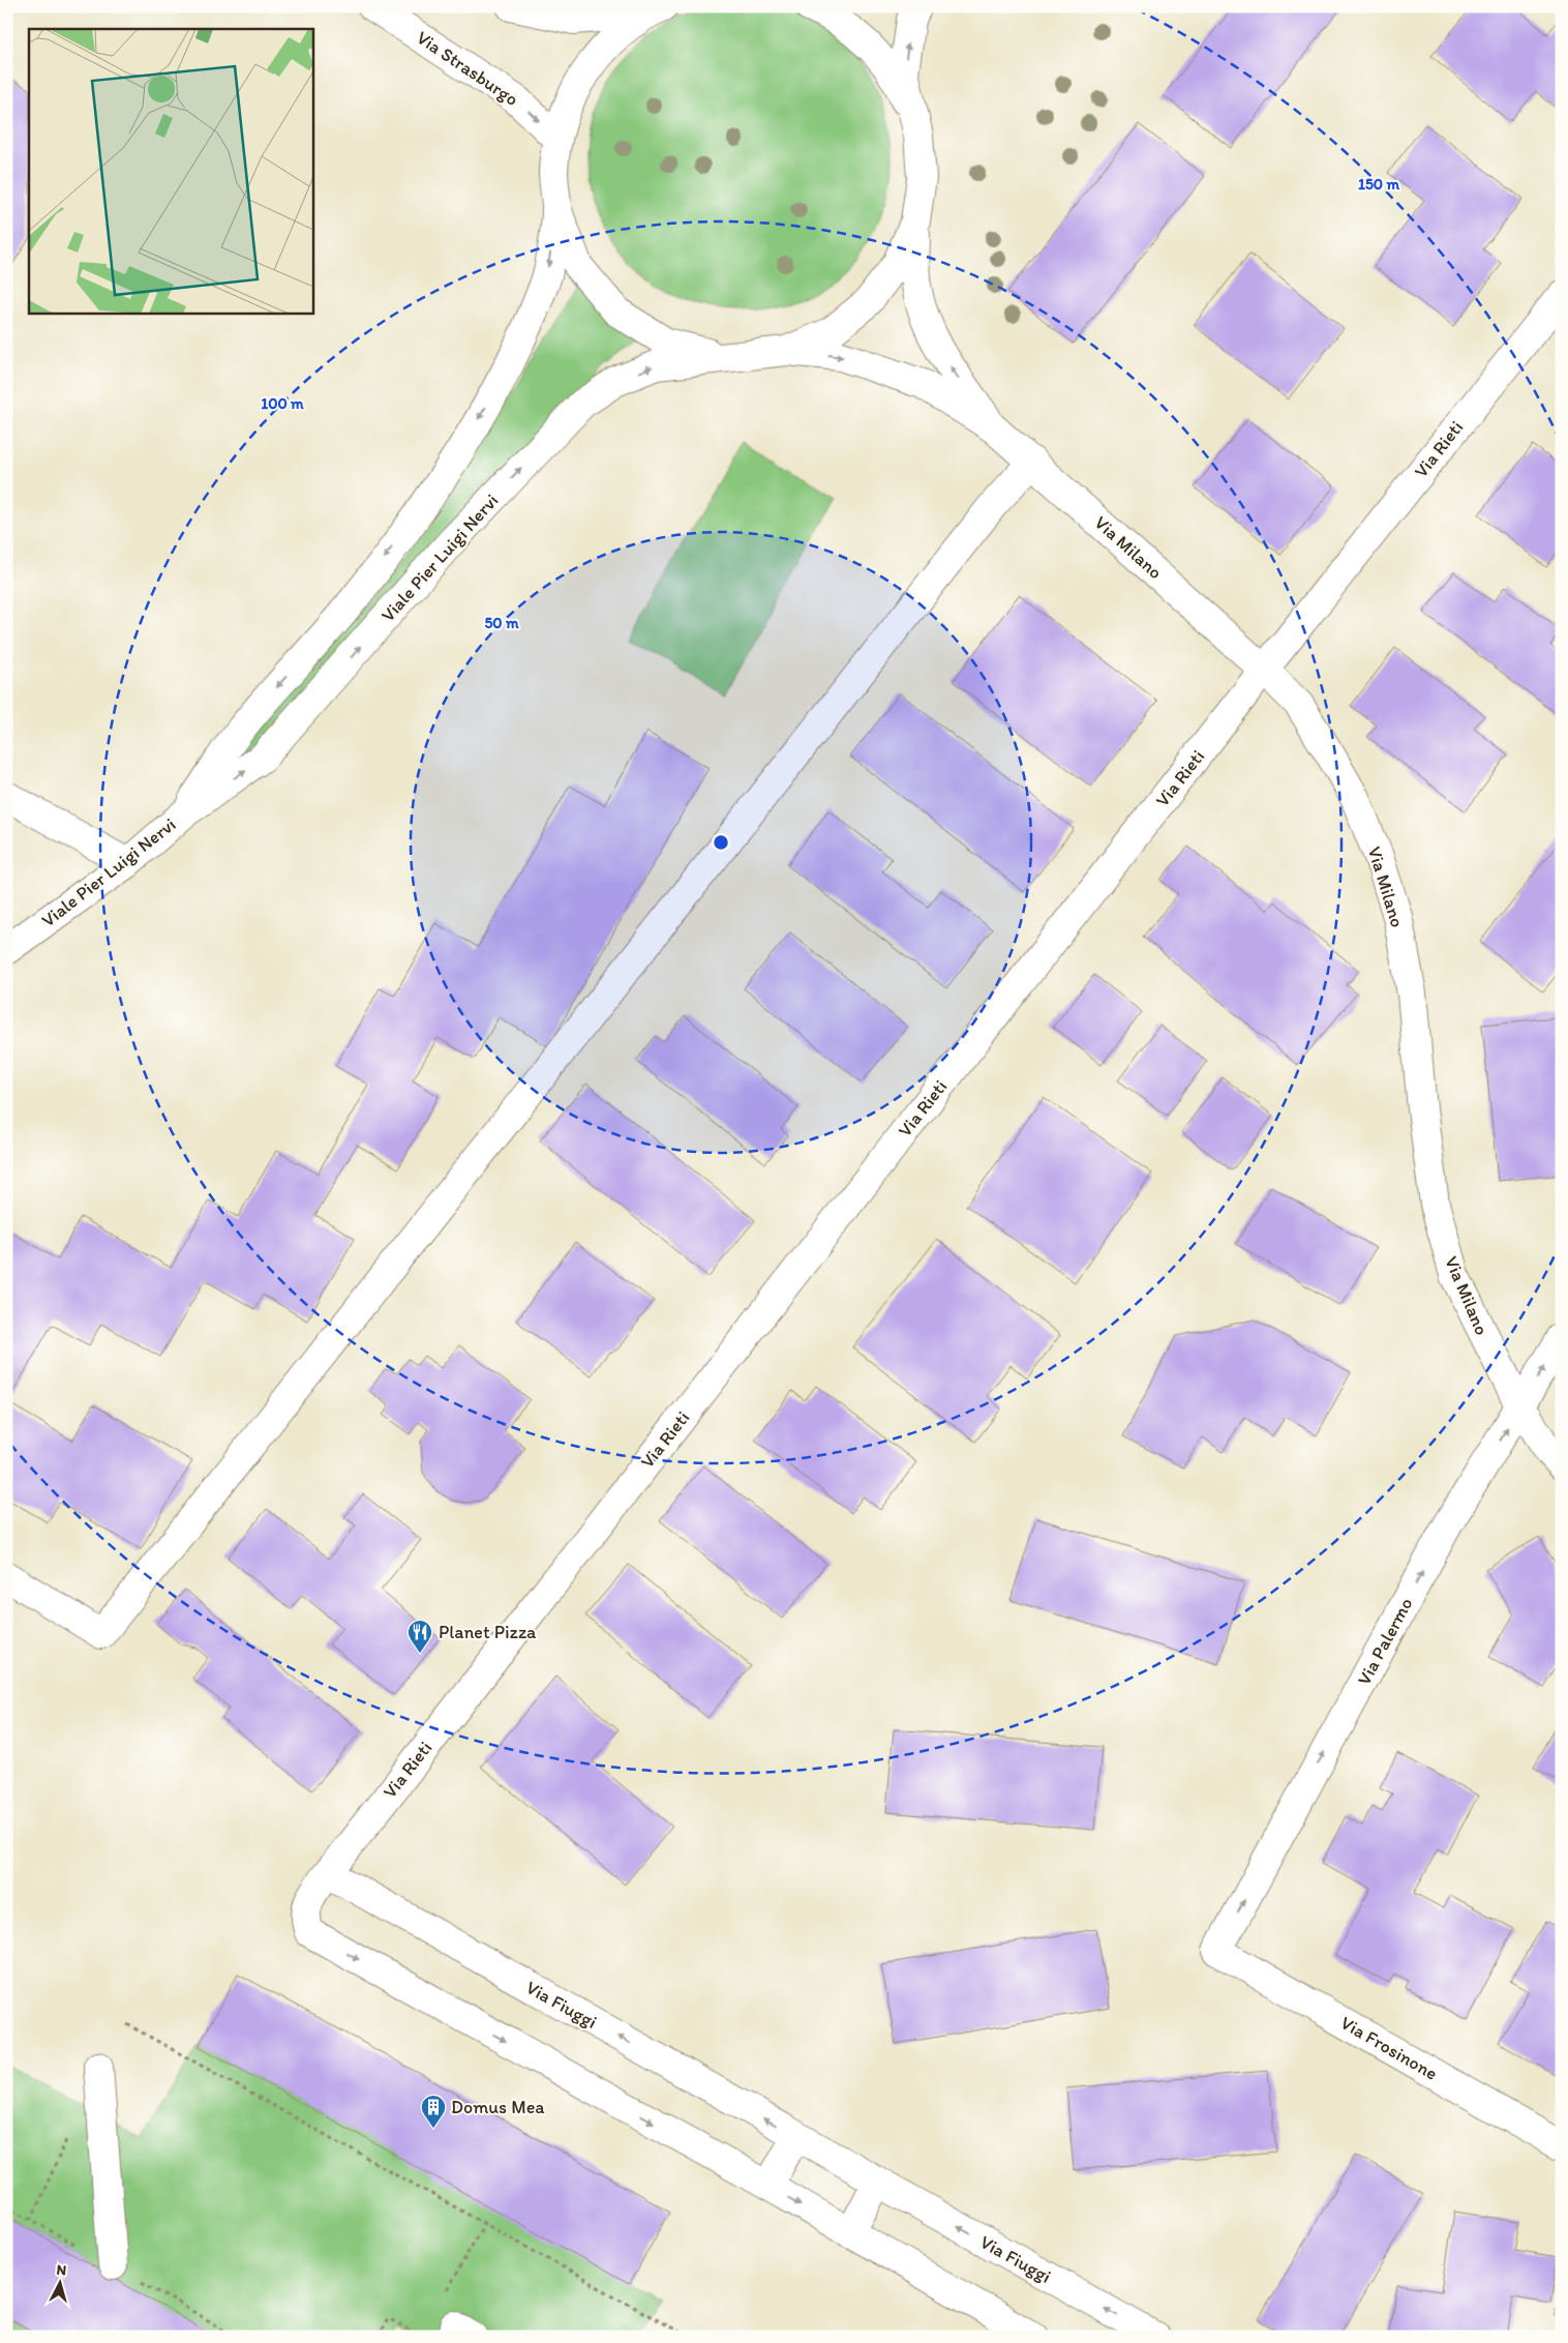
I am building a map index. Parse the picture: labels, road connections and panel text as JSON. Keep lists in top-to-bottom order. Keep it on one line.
{"streets":{"street":["Via Strasburgo","Via Rieti","Via Milano","Viale Pier Luigi Nervi","Via Palermo","Via Fiuggi","Via Frosinone"]},"crossings":[["Via Strasburgo","Viale Pier Luigi Nervi"],["Via Rieti","Via Milano"],["Via Rieti","Via Fiuggi"],["Via Milano","Viale Pier Luigi Nervi"],["Via Milano","Via Palermo"],["Via Palermo","Via Frosinone"]],"one_way":["Via Strasburgo","Via Palermo","Via Fiuggi"],"places":{"restaurant":["Planet Pizza"],"building":["Domus Mea"]},"north":"top","rings":["150 m","100 m","50 m"]}
